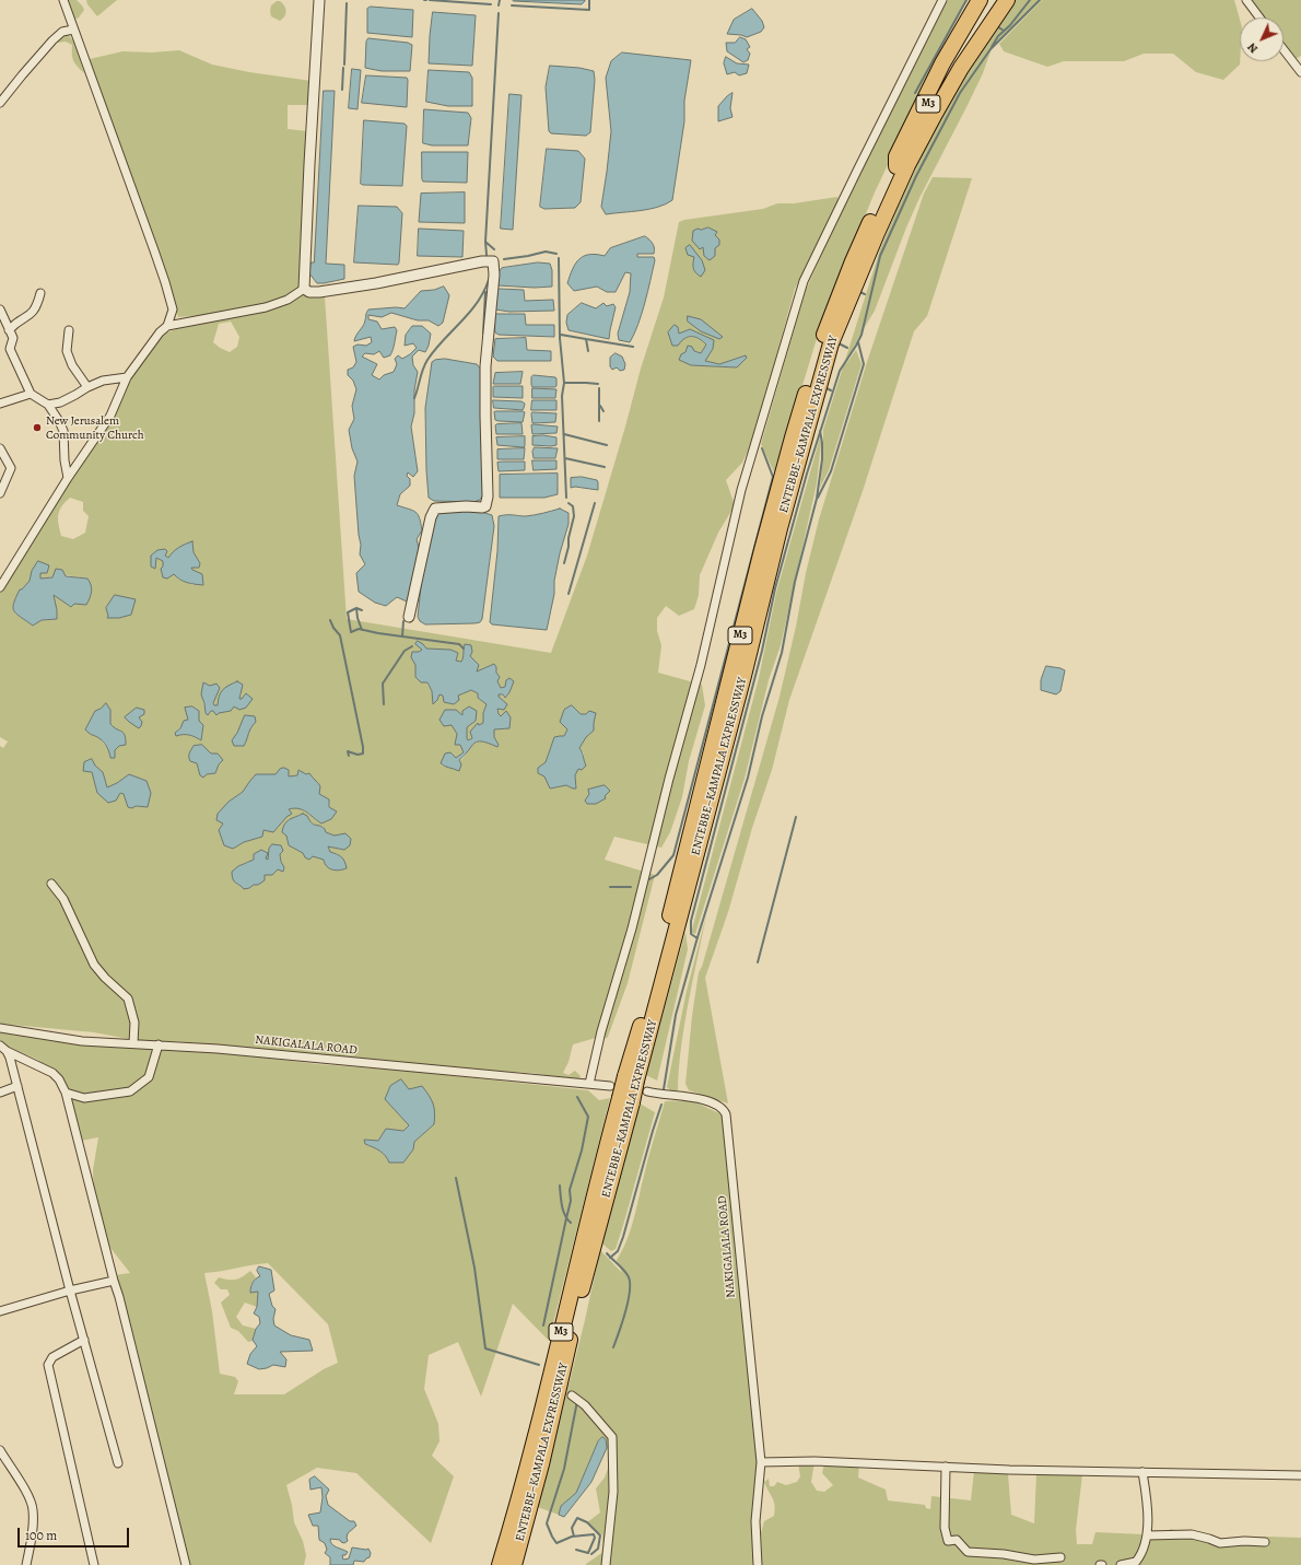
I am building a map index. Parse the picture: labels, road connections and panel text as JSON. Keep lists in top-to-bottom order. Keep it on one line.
{"streets":{"highway":["M3","ENTEBBE–KAMPALA EXPRESSWAY"],"street":["NAKIGALALA ROAD"]},"crossings":[["M3","ENTEBBE–KAMPALA EXPRESSWAY"]],"places":["New Jerusalem Community Church"],"scale_bar":"100 m","north":"bottom left"}
